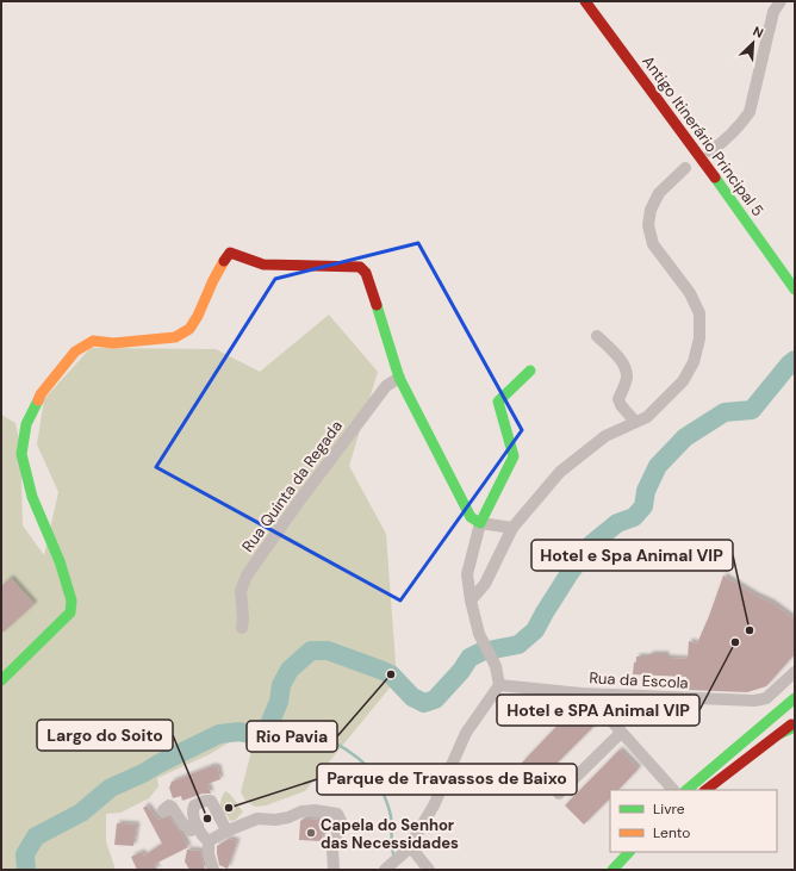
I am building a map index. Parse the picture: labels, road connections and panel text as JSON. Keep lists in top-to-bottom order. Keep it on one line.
{"streets":{"main road":["Antigo Itinerário Principal 5"],"street":["Rua Quinta da Regada","Rua da Escola"]},"places":["Hotel e Spa Animal VIP","Hotel e SPA Animal VIP","Rio Pavia","Parque de Travassos de Baixo","Largo do Soito","Capela do Senhor das Necessidades"],"legend":["Livre","Lento"],"north":"top right"}
